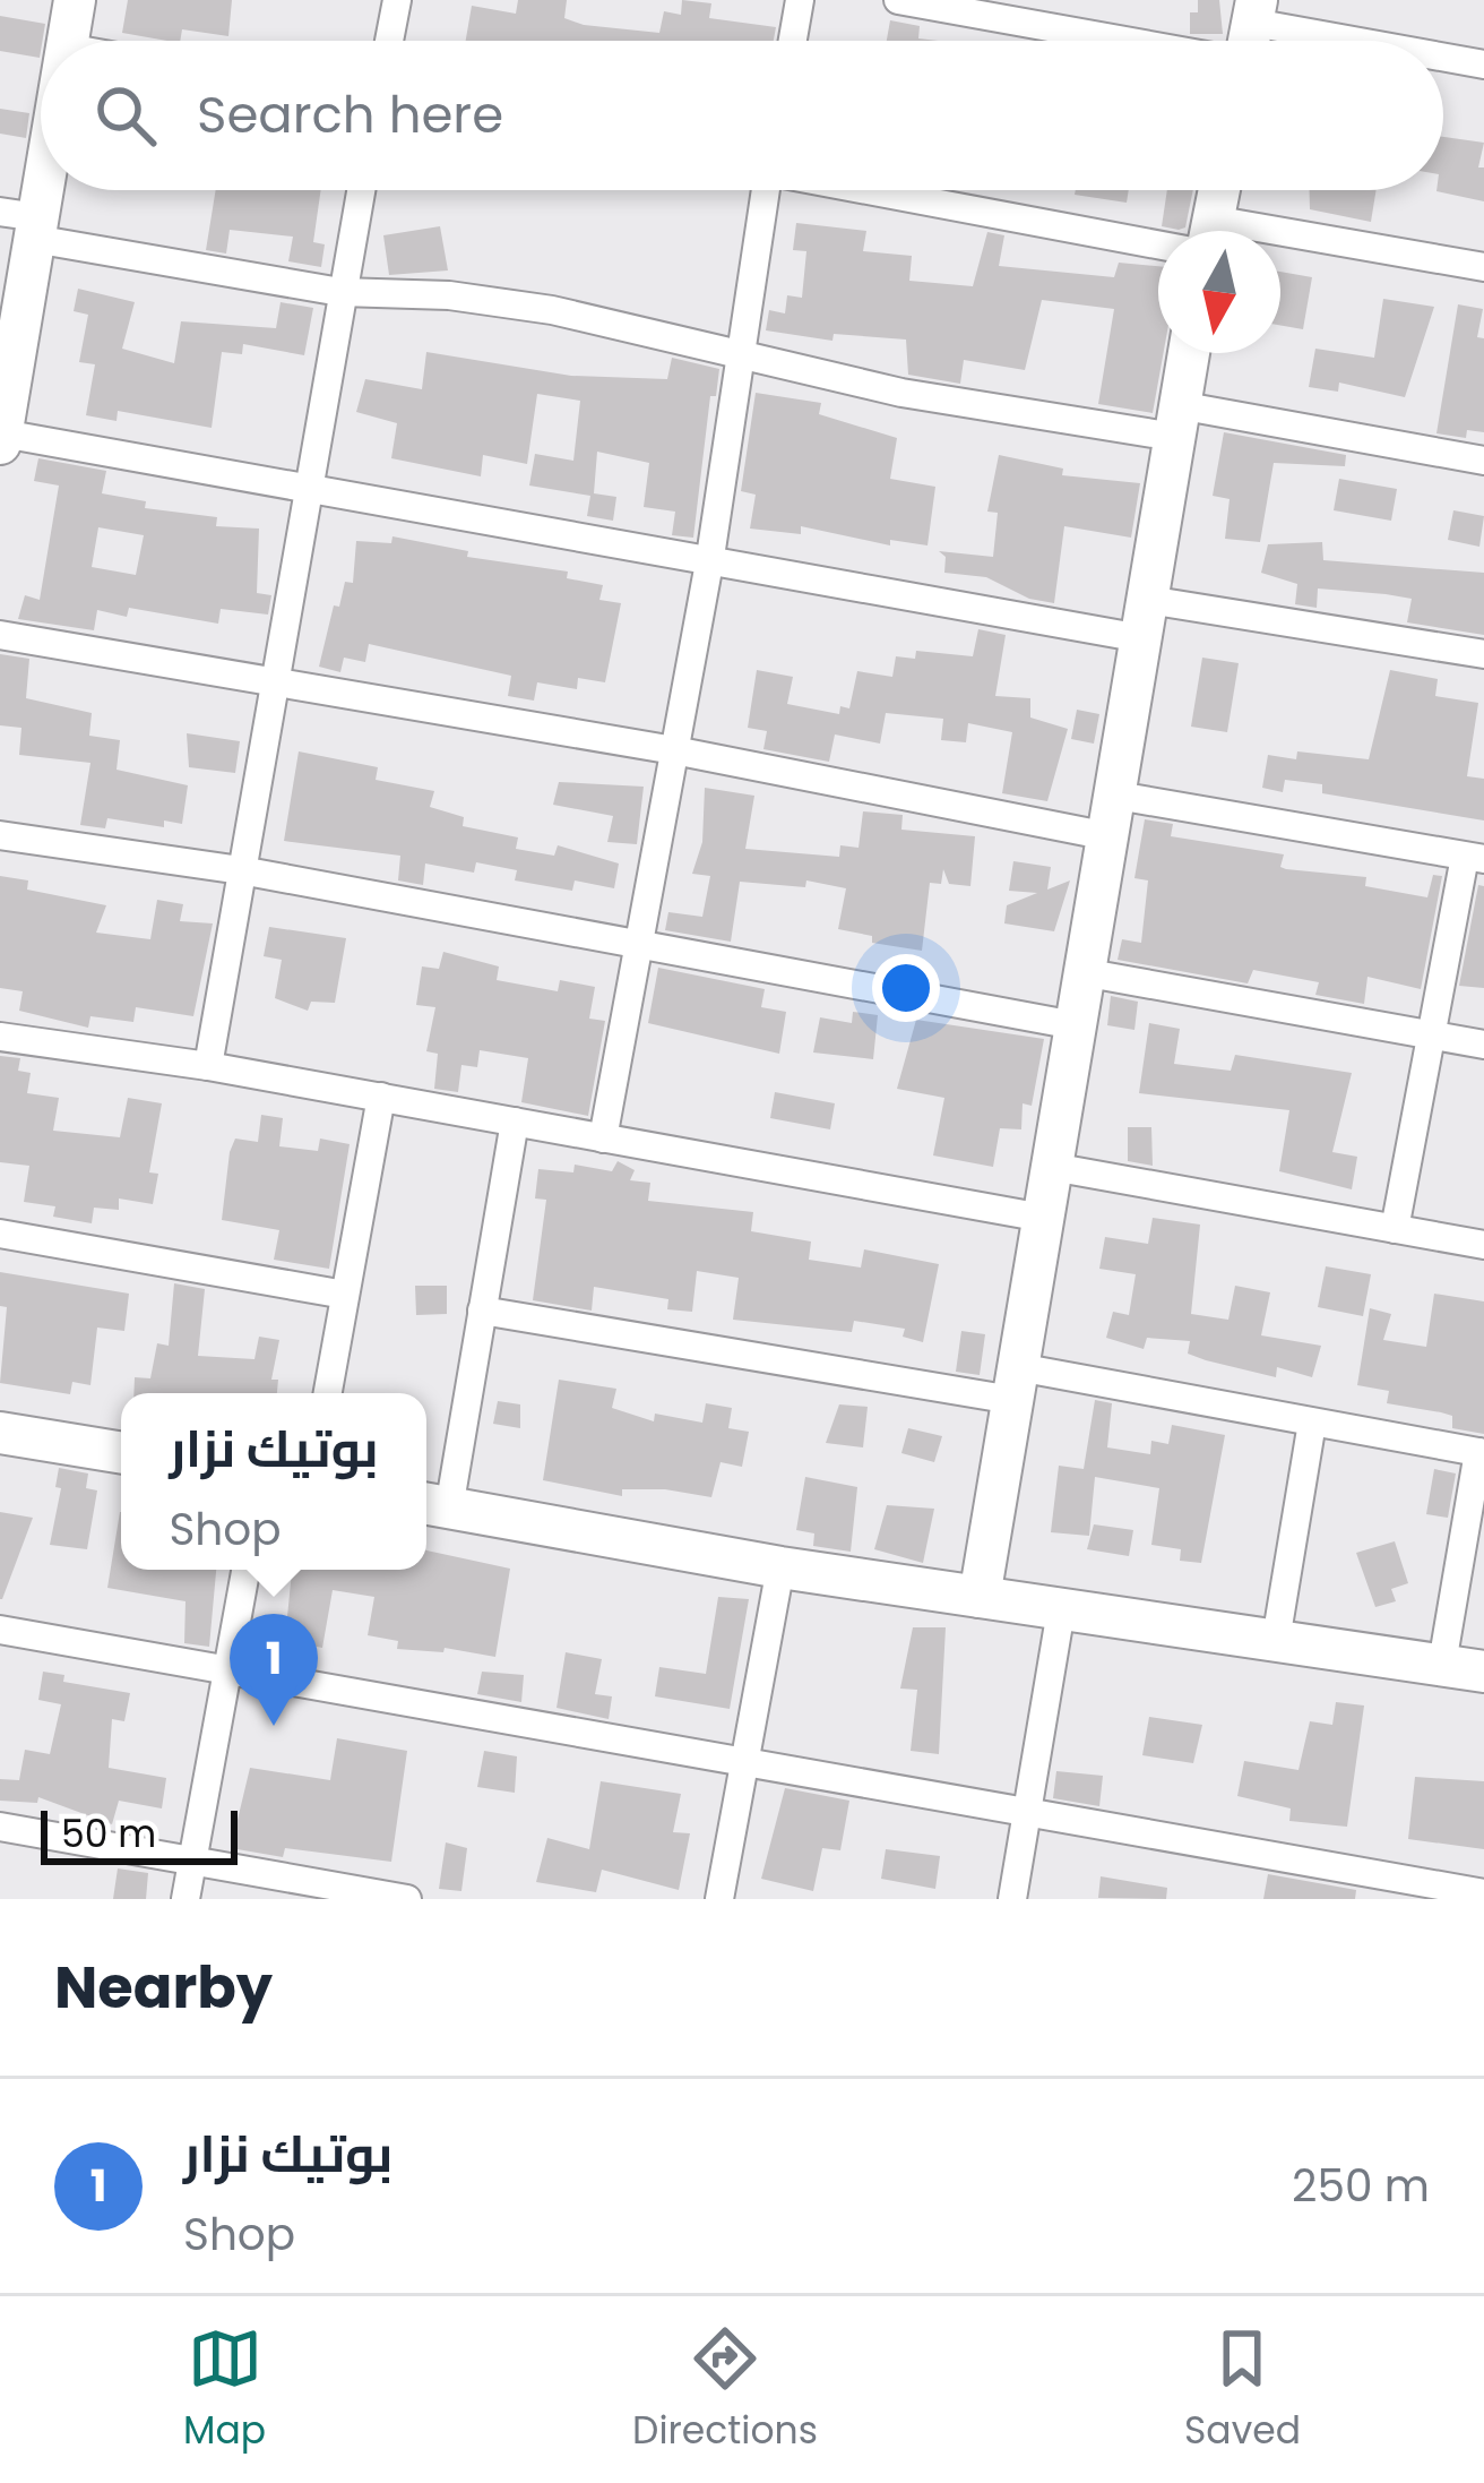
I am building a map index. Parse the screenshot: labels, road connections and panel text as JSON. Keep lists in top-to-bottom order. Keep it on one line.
{"scale_bar":"50 m","north":"bottom","page":{"search":"Search here","popup":["بوتيك نزار","Shop"],"pins":"1","scale":"50 m","heading":"Nearby","list":[{"mark":"1","name":"بوتيك نزار","note":"Shop","value":"250 m"}],"nav":["Map","Directions","Saved"]}}
